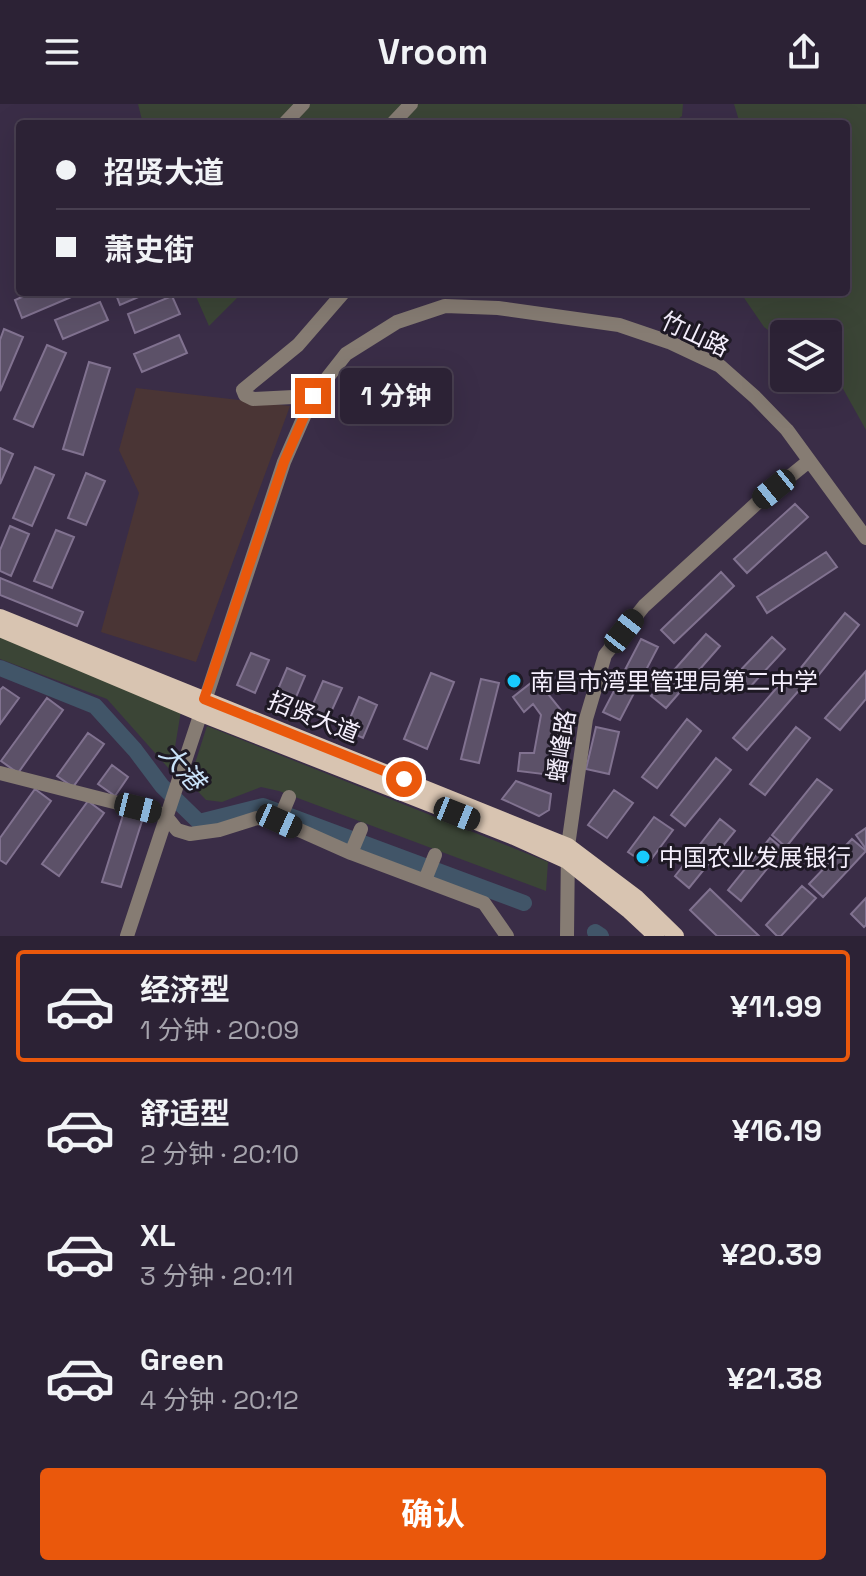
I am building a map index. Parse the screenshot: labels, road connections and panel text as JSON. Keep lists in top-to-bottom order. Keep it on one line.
{"streets":{"main road":["招贤大道"],"street":["竹山路","蟠峰路"]},"crossings":[["竹山路","招贤大道"],["竹山路","蟠峰路"],["招贤大道","蟠峰路"]],"water":["大港"],"places":["南昌市湾里管理局第二中学","中国农业发展银行"],"page":{"header":"Vroom","banner":["招贤大道","萧史街"],"bubble":"1 分钟","list":[{"name":"经济型","note":"1 分钟 · 20:09","value":"¥11.99"},{"name":"舒适型","note":"2 分钟 · 20:10","value":"¥16.19"},{"name":"XL","note":"3 分钟 · 20:11","value":"¥20.39"},{"name":"Green","note":"4 分钟 · 20:12","value":"¥21.38"}],"buttons":"确认"}}
